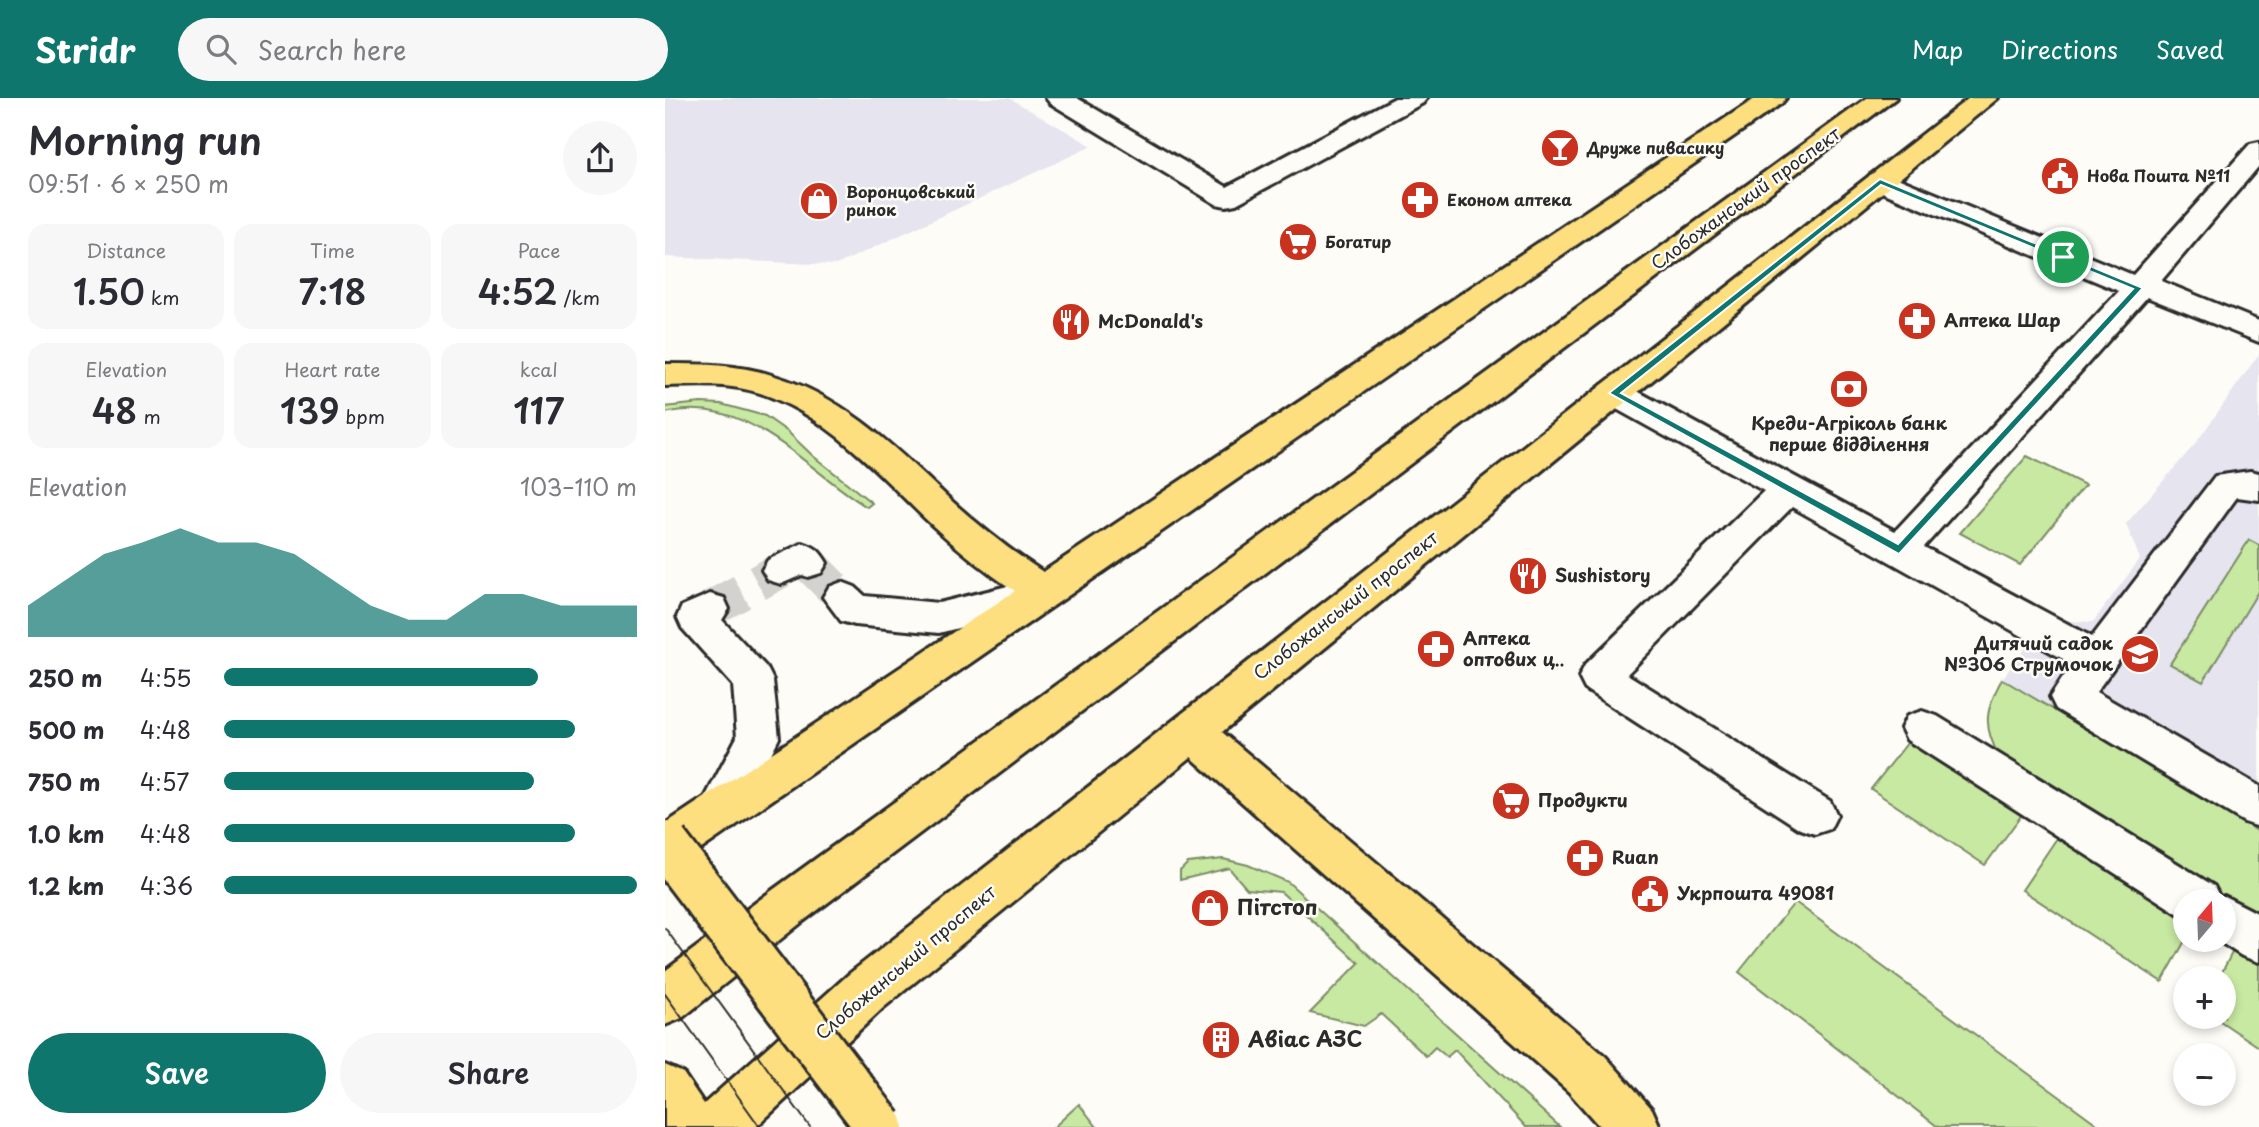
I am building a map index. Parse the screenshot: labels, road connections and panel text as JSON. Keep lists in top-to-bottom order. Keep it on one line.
{"streets":{"main road":["Слобожанський проспект"]},"places":{"bar":["Друже пивасику"],"public building":["Нова Пошта №11","Укрпошта 49081"],"pharmacy":["Економ аптека","Аптека Шар","Аптека оптових ц‥","Ruan"],"shop":["Воронцовський ринок","Пітстоп"],"supermarket":["Богатир","Продукти"],"restaurant":["McDonald's","Sushistory"],"bank":["Креди-Агріколь банк перше відділення"],"school or university":["Дитячий садок №306 Струмочок"],"building":["Авіас АЗС"]},"north":"top","page":{"header":"Stridr","search":"Search here","nav":["Map","Directions","Saved"],"heading":["Morning run","09:51 · 6 × 250 m"],"stats":[["Distance","1.50 km"],["Time","7:18"],["Pace","4:52 /km"],["Elevation","48 m"],["Heart rate","139 bpm"],["kcal","117"]],"chart":["Elevation","103–110 m"],"list":[{"name":"250 m","note":"4:55"},{"name":"500 m","note":"4:48"},{"name":"750 m","note":"4:57"},{"name":"1.0 km","note":"4:48"},{"name":"1.2 km","note":"4:36"}],"map_buttons":["+","−"],"buttons":["Save","Share"]}}
